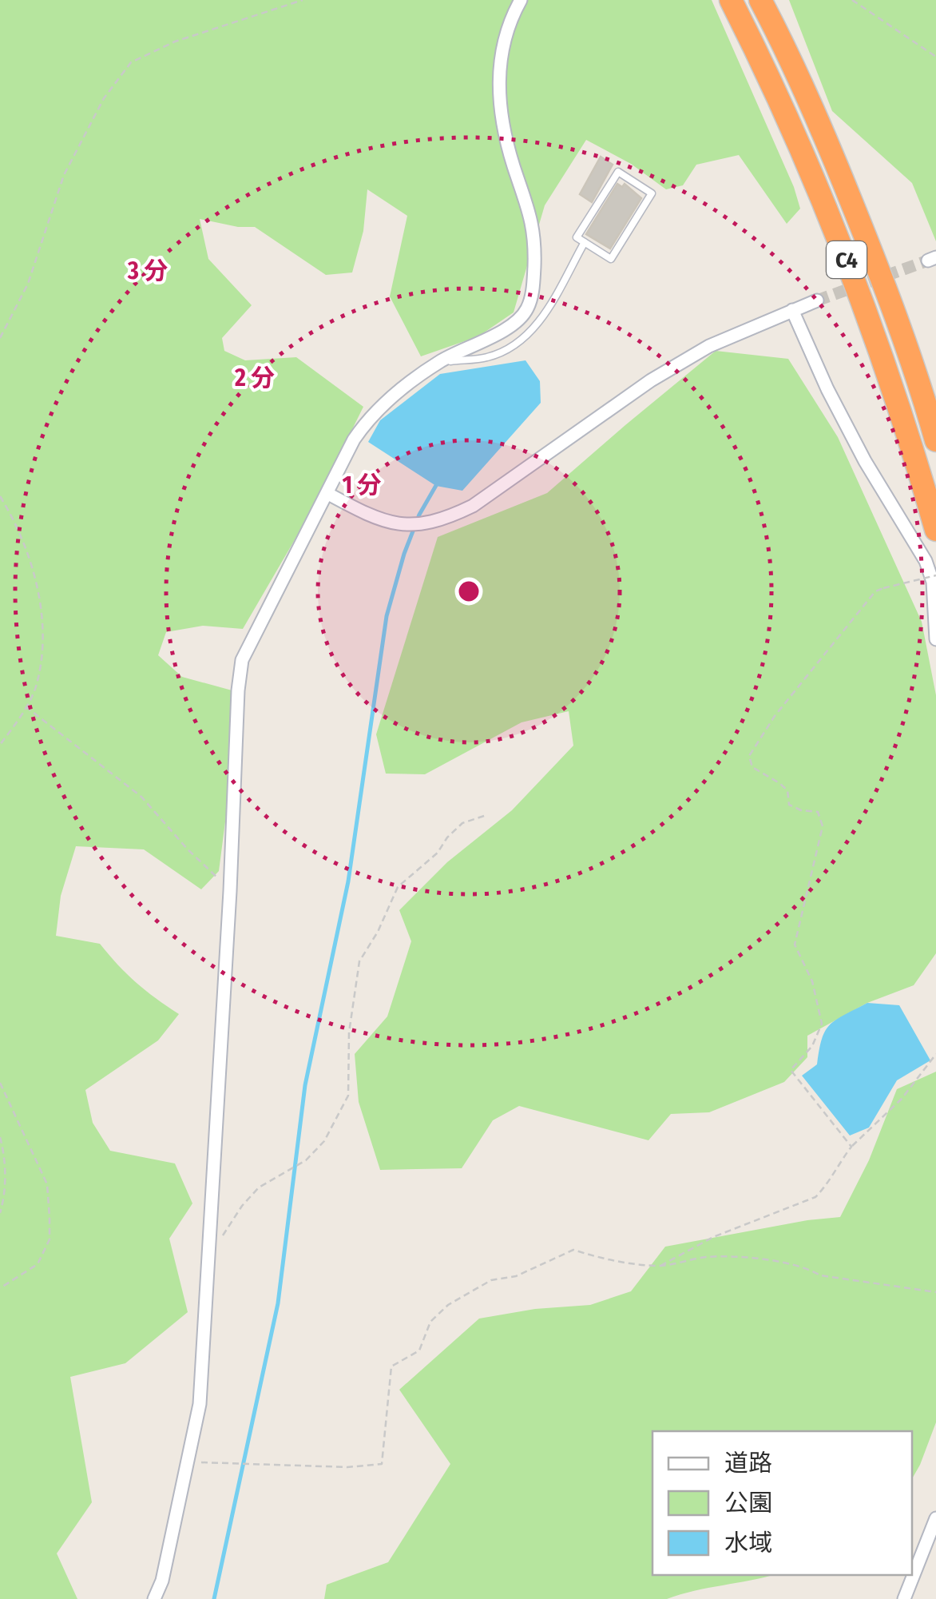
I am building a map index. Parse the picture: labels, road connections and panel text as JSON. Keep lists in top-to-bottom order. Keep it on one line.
{"streets":{"highway":["C4"]},"legend":["道路","公園","水域"],"rings":["3 分","2 分","1 分"]}
